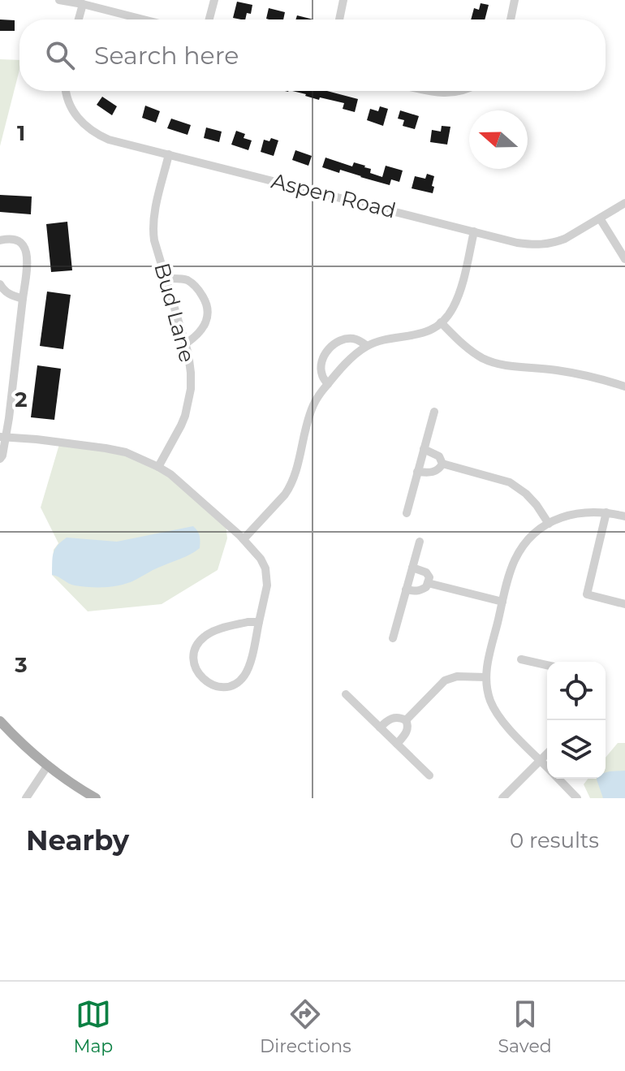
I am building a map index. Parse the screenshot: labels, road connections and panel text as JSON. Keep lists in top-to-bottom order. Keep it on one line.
{"streets":{"street":["Aspen Road","Bud Lane"]},"crossings":[["Aspen Road","Bud Lane"]],"north":"left","page":{"search":"Search here","heading":["Nearby","0 results"],"nav":["Map","Directions","Saved"]},"grid":{"rows":["1","2","3"]}}
